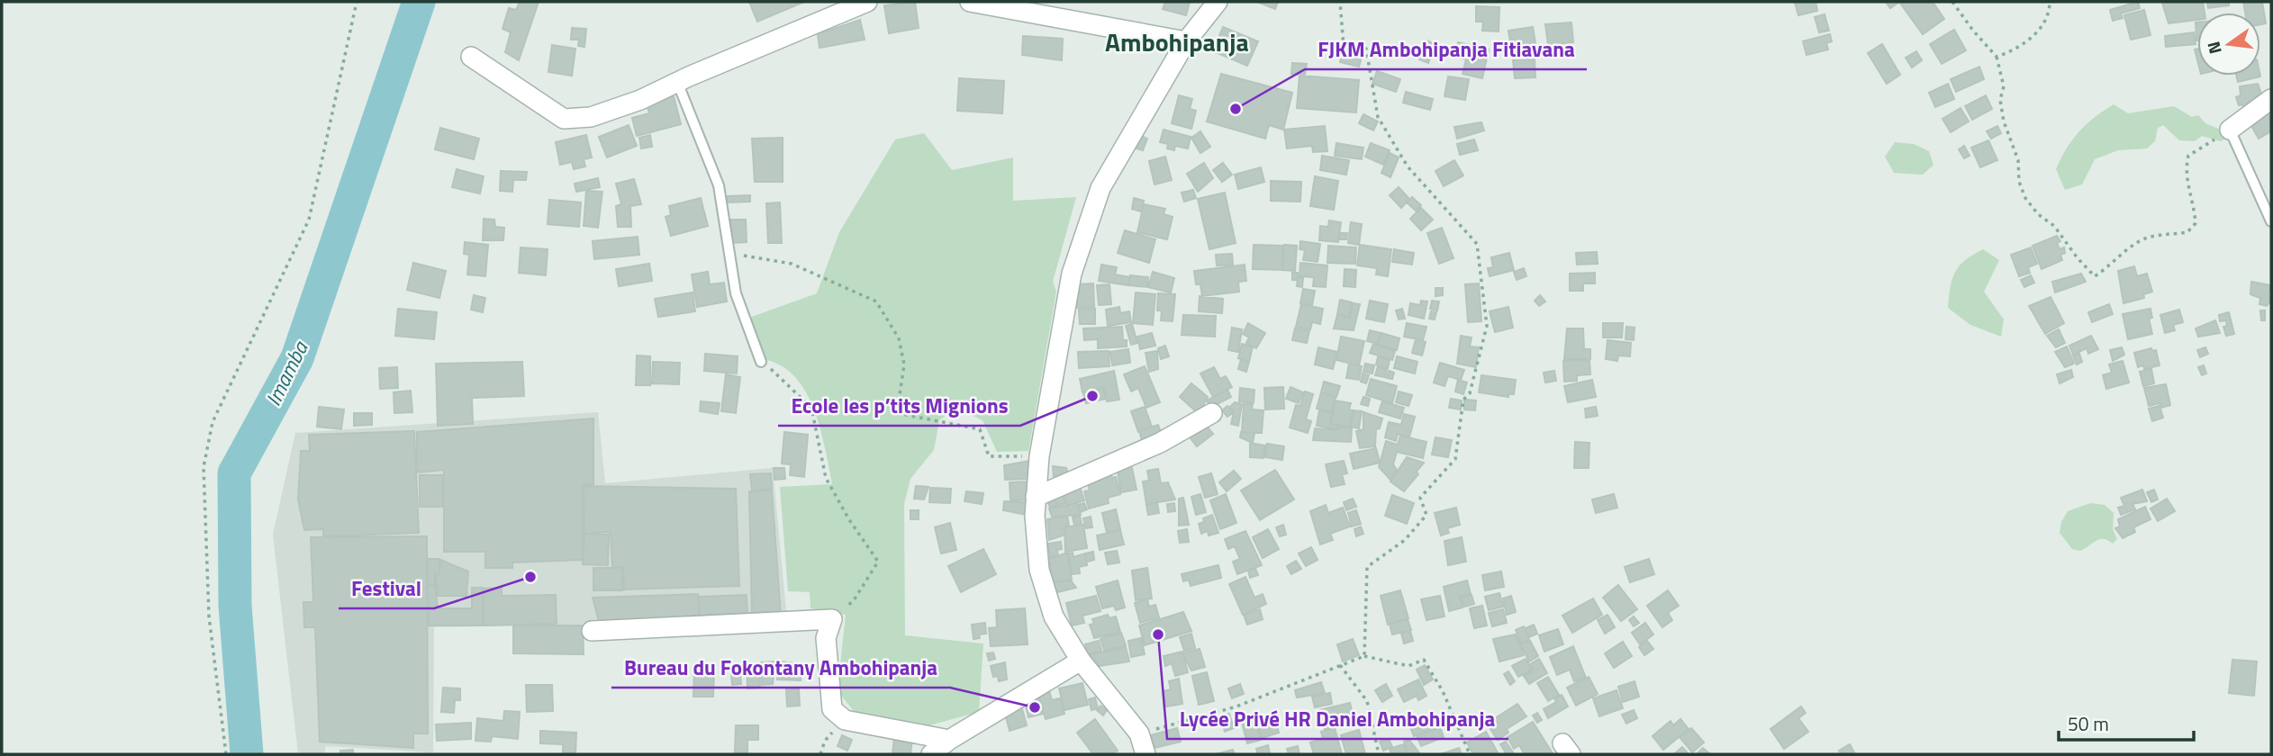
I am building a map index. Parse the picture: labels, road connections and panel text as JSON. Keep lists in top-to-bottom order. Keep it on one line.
{"districts":["Ambohipanja"],"water":["Imamba"],"places":["FJKM Ambohipanja Fitiavana","Ecole les p’tits Mignions","Festival","Lycée Privé HR Daniel Ambohipanja","Bureau du Fokontany Ambohipanja"],"scale_bar":"50 m","north":"left"}
